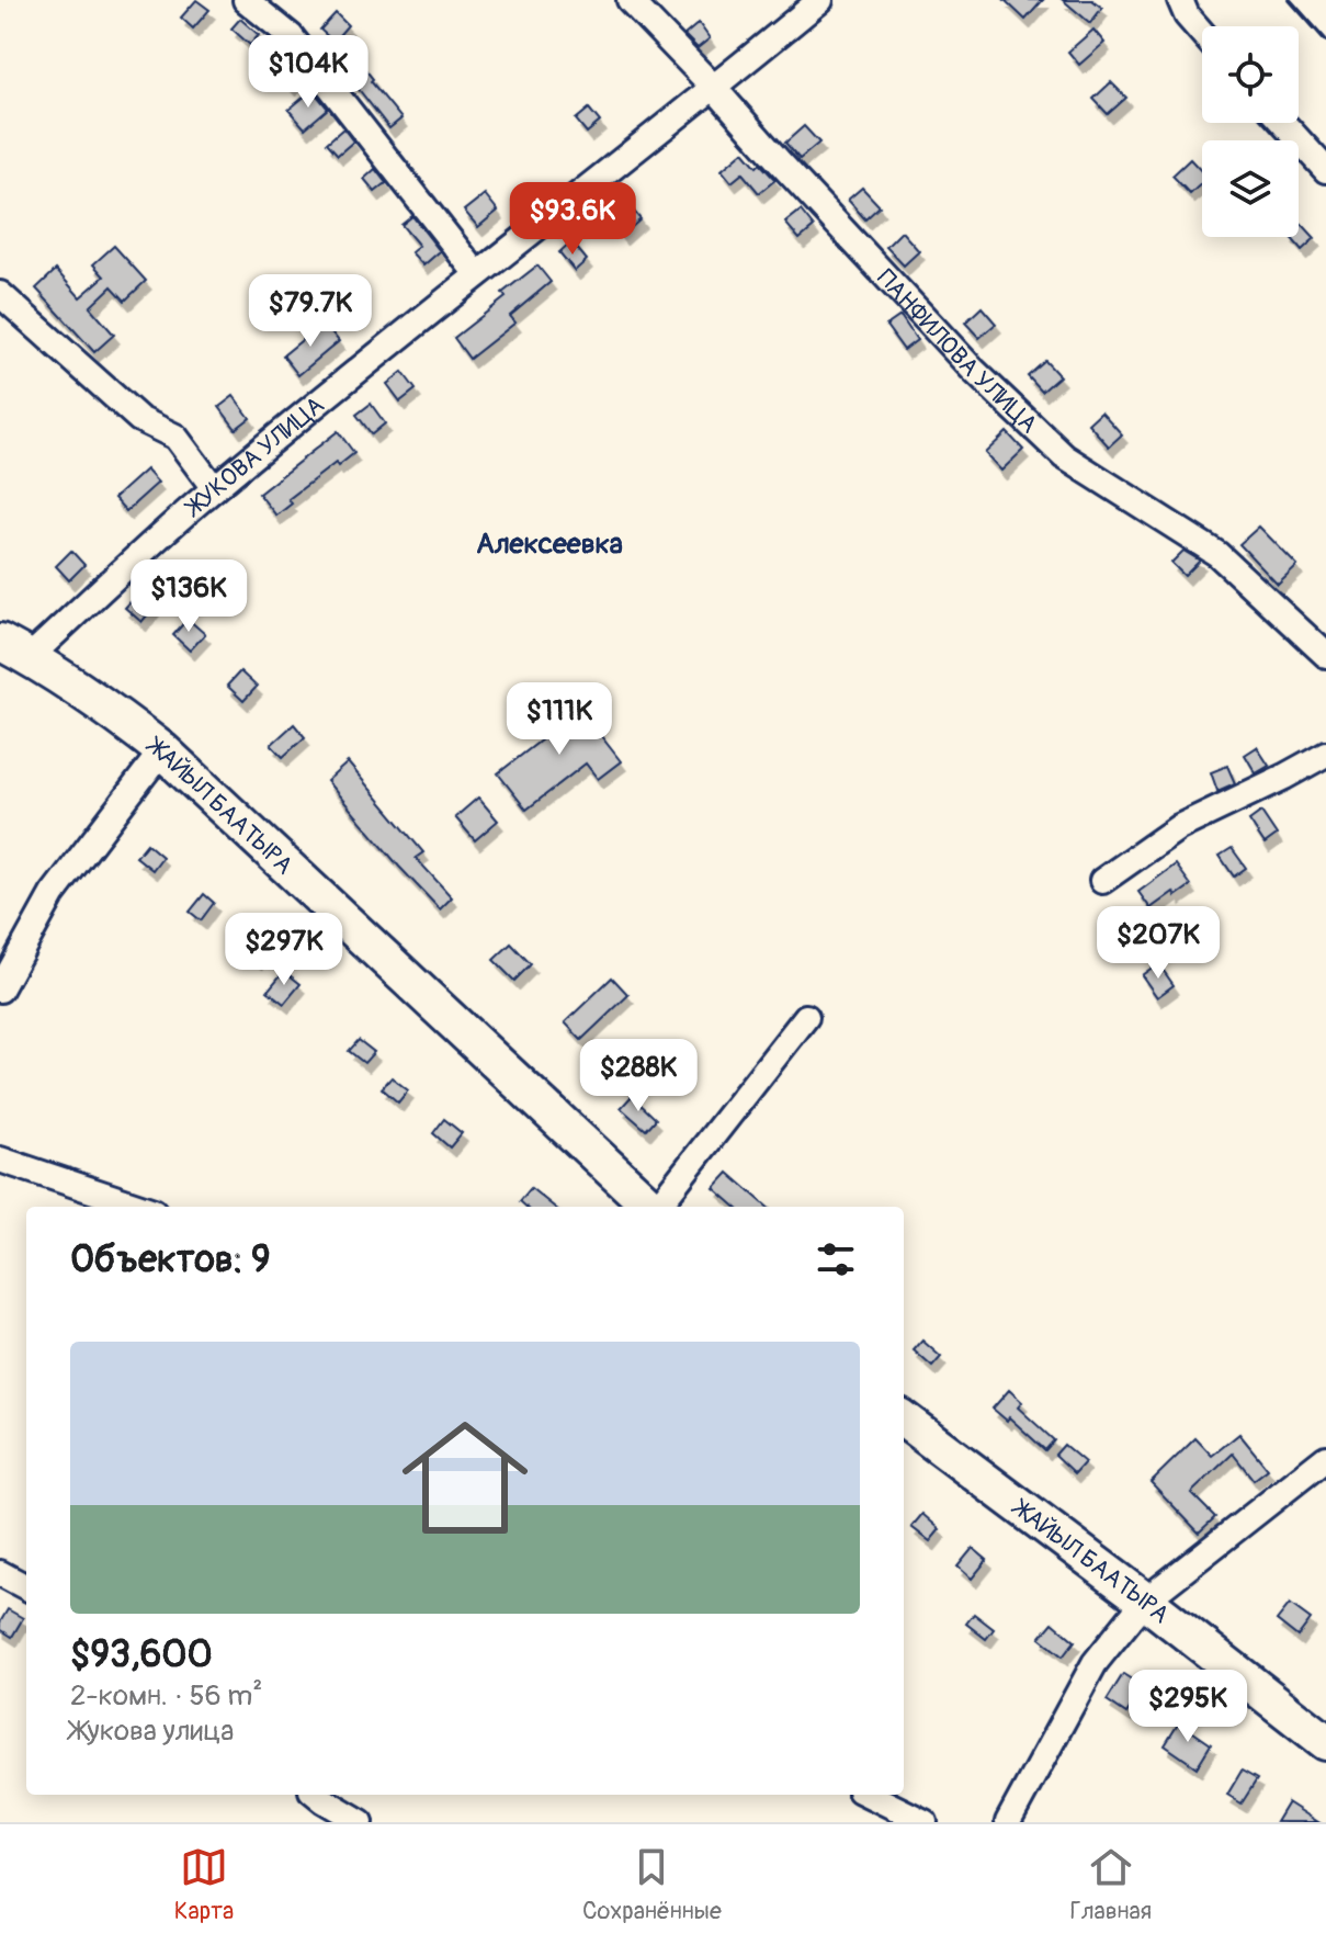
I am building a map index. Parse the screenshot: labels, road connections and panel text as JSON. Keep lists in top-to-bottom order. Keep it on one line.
{"streets":{"highway":["ЖАЙЫЛ БААТЫРА"],"street":["ПАНФИЛОВА УЛИЦА","ЖУКОВА УЛИЦА"]},"crossings":[["ПАНФИЛОВА УЛИЦА","ЖУКОВА УЛИЦА"],["ЖУКОВА УЛИЦА","ЖАЙЫЛ БААТЫРА"]],"districts":["Алексеевка"],"page":{"price":["$104K","$93.6K","$79.7K","$136K","$111K","$207K","$297K","$288K","$295K"],"heading":"Объектов: 9","list":[{"name":"$93,600","note":"2-комн. · 56 m² · Жукова улица"}],"tabs":["Карта","Сохранённые","Главная"]}}
